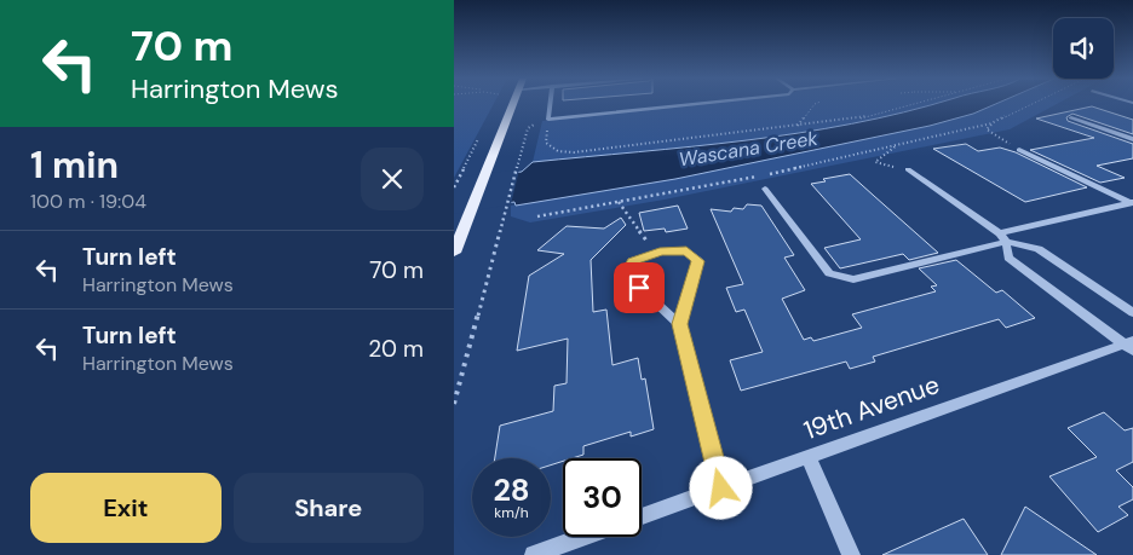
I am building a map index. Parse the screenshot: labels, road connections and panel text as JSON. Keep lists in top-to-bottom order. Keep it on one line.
{"streets":{"street":["19th Avenue"]},"water":["Wascana Creek"],"page":{"turn":["70 m","Harrington Mews"],"heading":["1 min","100 m · 19:04"],"list":[{"name":"Turn left","note":"Harrington Mews","value":"70 m"},{"name":"Turn left","note":"Harrington Mews","value":"20 m"}],"speed":"28 km/h","limit":"30","buttons":["Exit","Share"]}}
